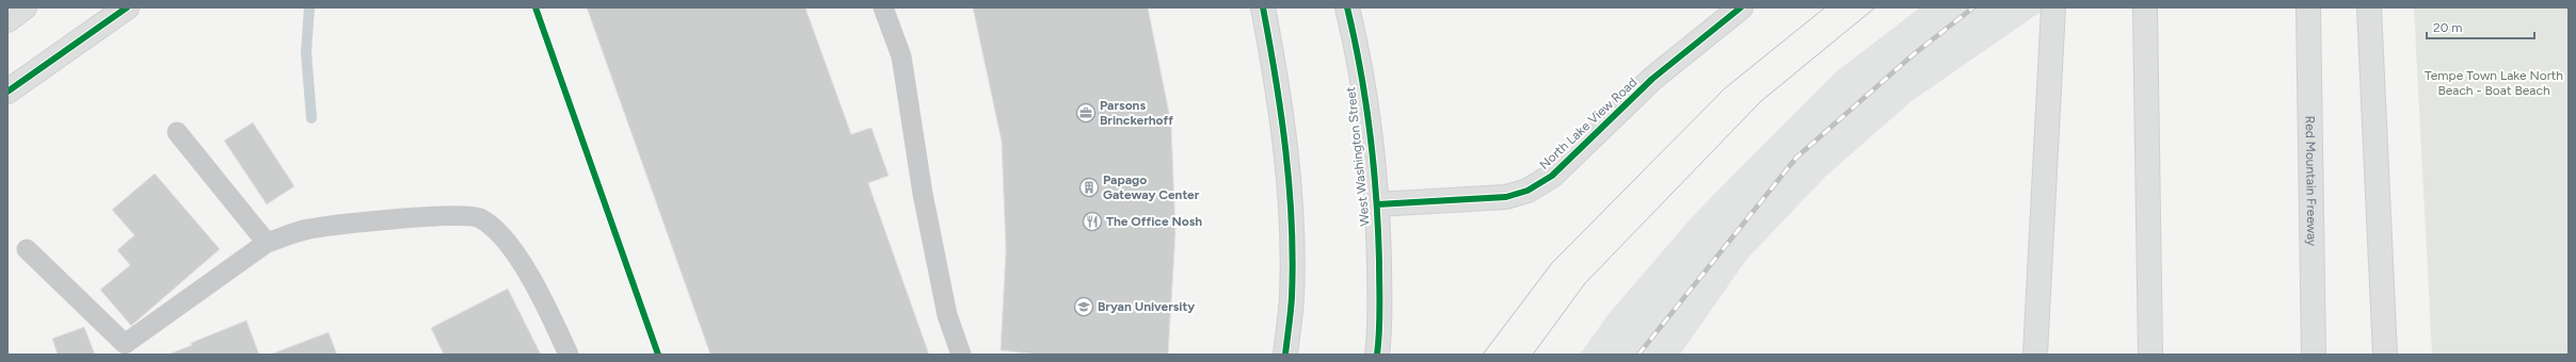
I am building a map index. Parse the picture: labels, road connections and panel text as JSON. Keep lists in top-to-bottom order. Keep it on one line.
{"streets":{"main road":["North Lake View Road","West Washington Street","Red Mountain Freeway"]},"crossings":[["North Lake View Road","West Washington Street"]],"parks":["Tempe Town Lake North Beach - Boat Beach"],"places":{"office":["Parsons Brinckerhoff"],"building":["Papago Gateway Center"],"restaurant":["The Office Nosh"],"school or university":["Bryan University"]},"scale_bar":"20 m"}
